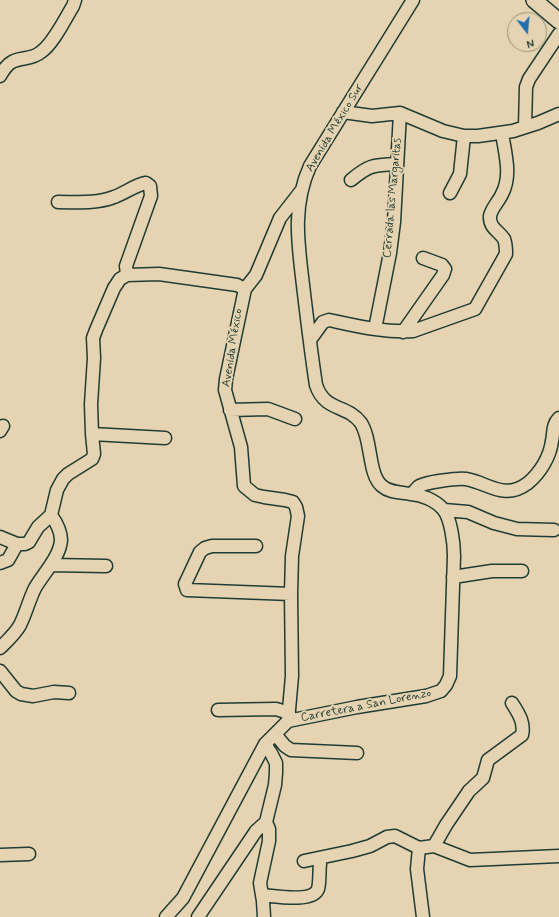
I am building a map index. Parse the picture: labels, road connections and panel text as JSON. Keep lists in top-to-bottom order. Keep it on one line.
{"streets":{"street":["Avenida México Sur","Cerrada las Margaritas","Avenida México","Carretera a San Lorenzo"]},"crossings":[["Avenida México Sur","Avenida México"],["Avenida México","Carretera a San Lorenzo"]],"north":"bottom"}
